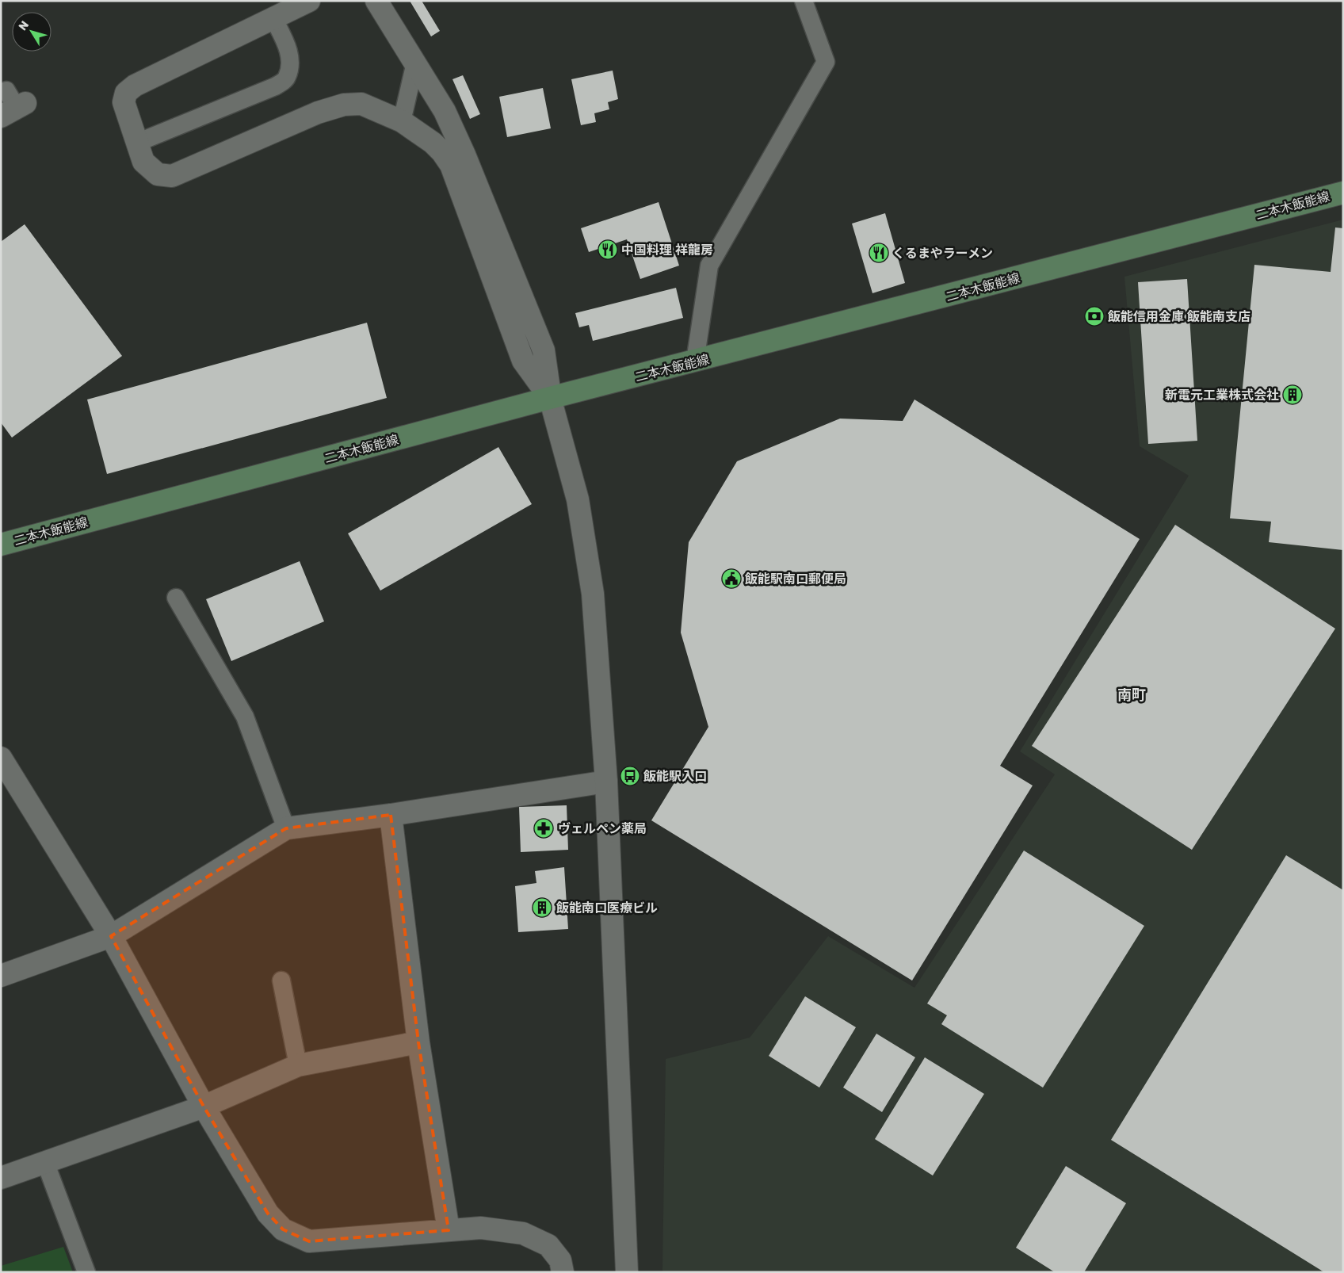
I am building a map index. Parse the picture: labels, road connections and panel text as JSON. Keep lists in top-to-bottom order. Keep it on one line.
{"streets":{"main road":["二本木飯能線"]},"districts":["南町"],"places":{"restaurant":["中国料理 祥龍房","くるまやラーメン"],"bank":["飯能信用金庫 飯能南支店"],"building":["新電元工業株式会社","飯能南口医療ビル"],"public building":["飯能駅南口郵便局"],"bus stop":["飯能駅入口"],"pharmacy":["ヴェルペン薬局"]},"north":"top left"}
